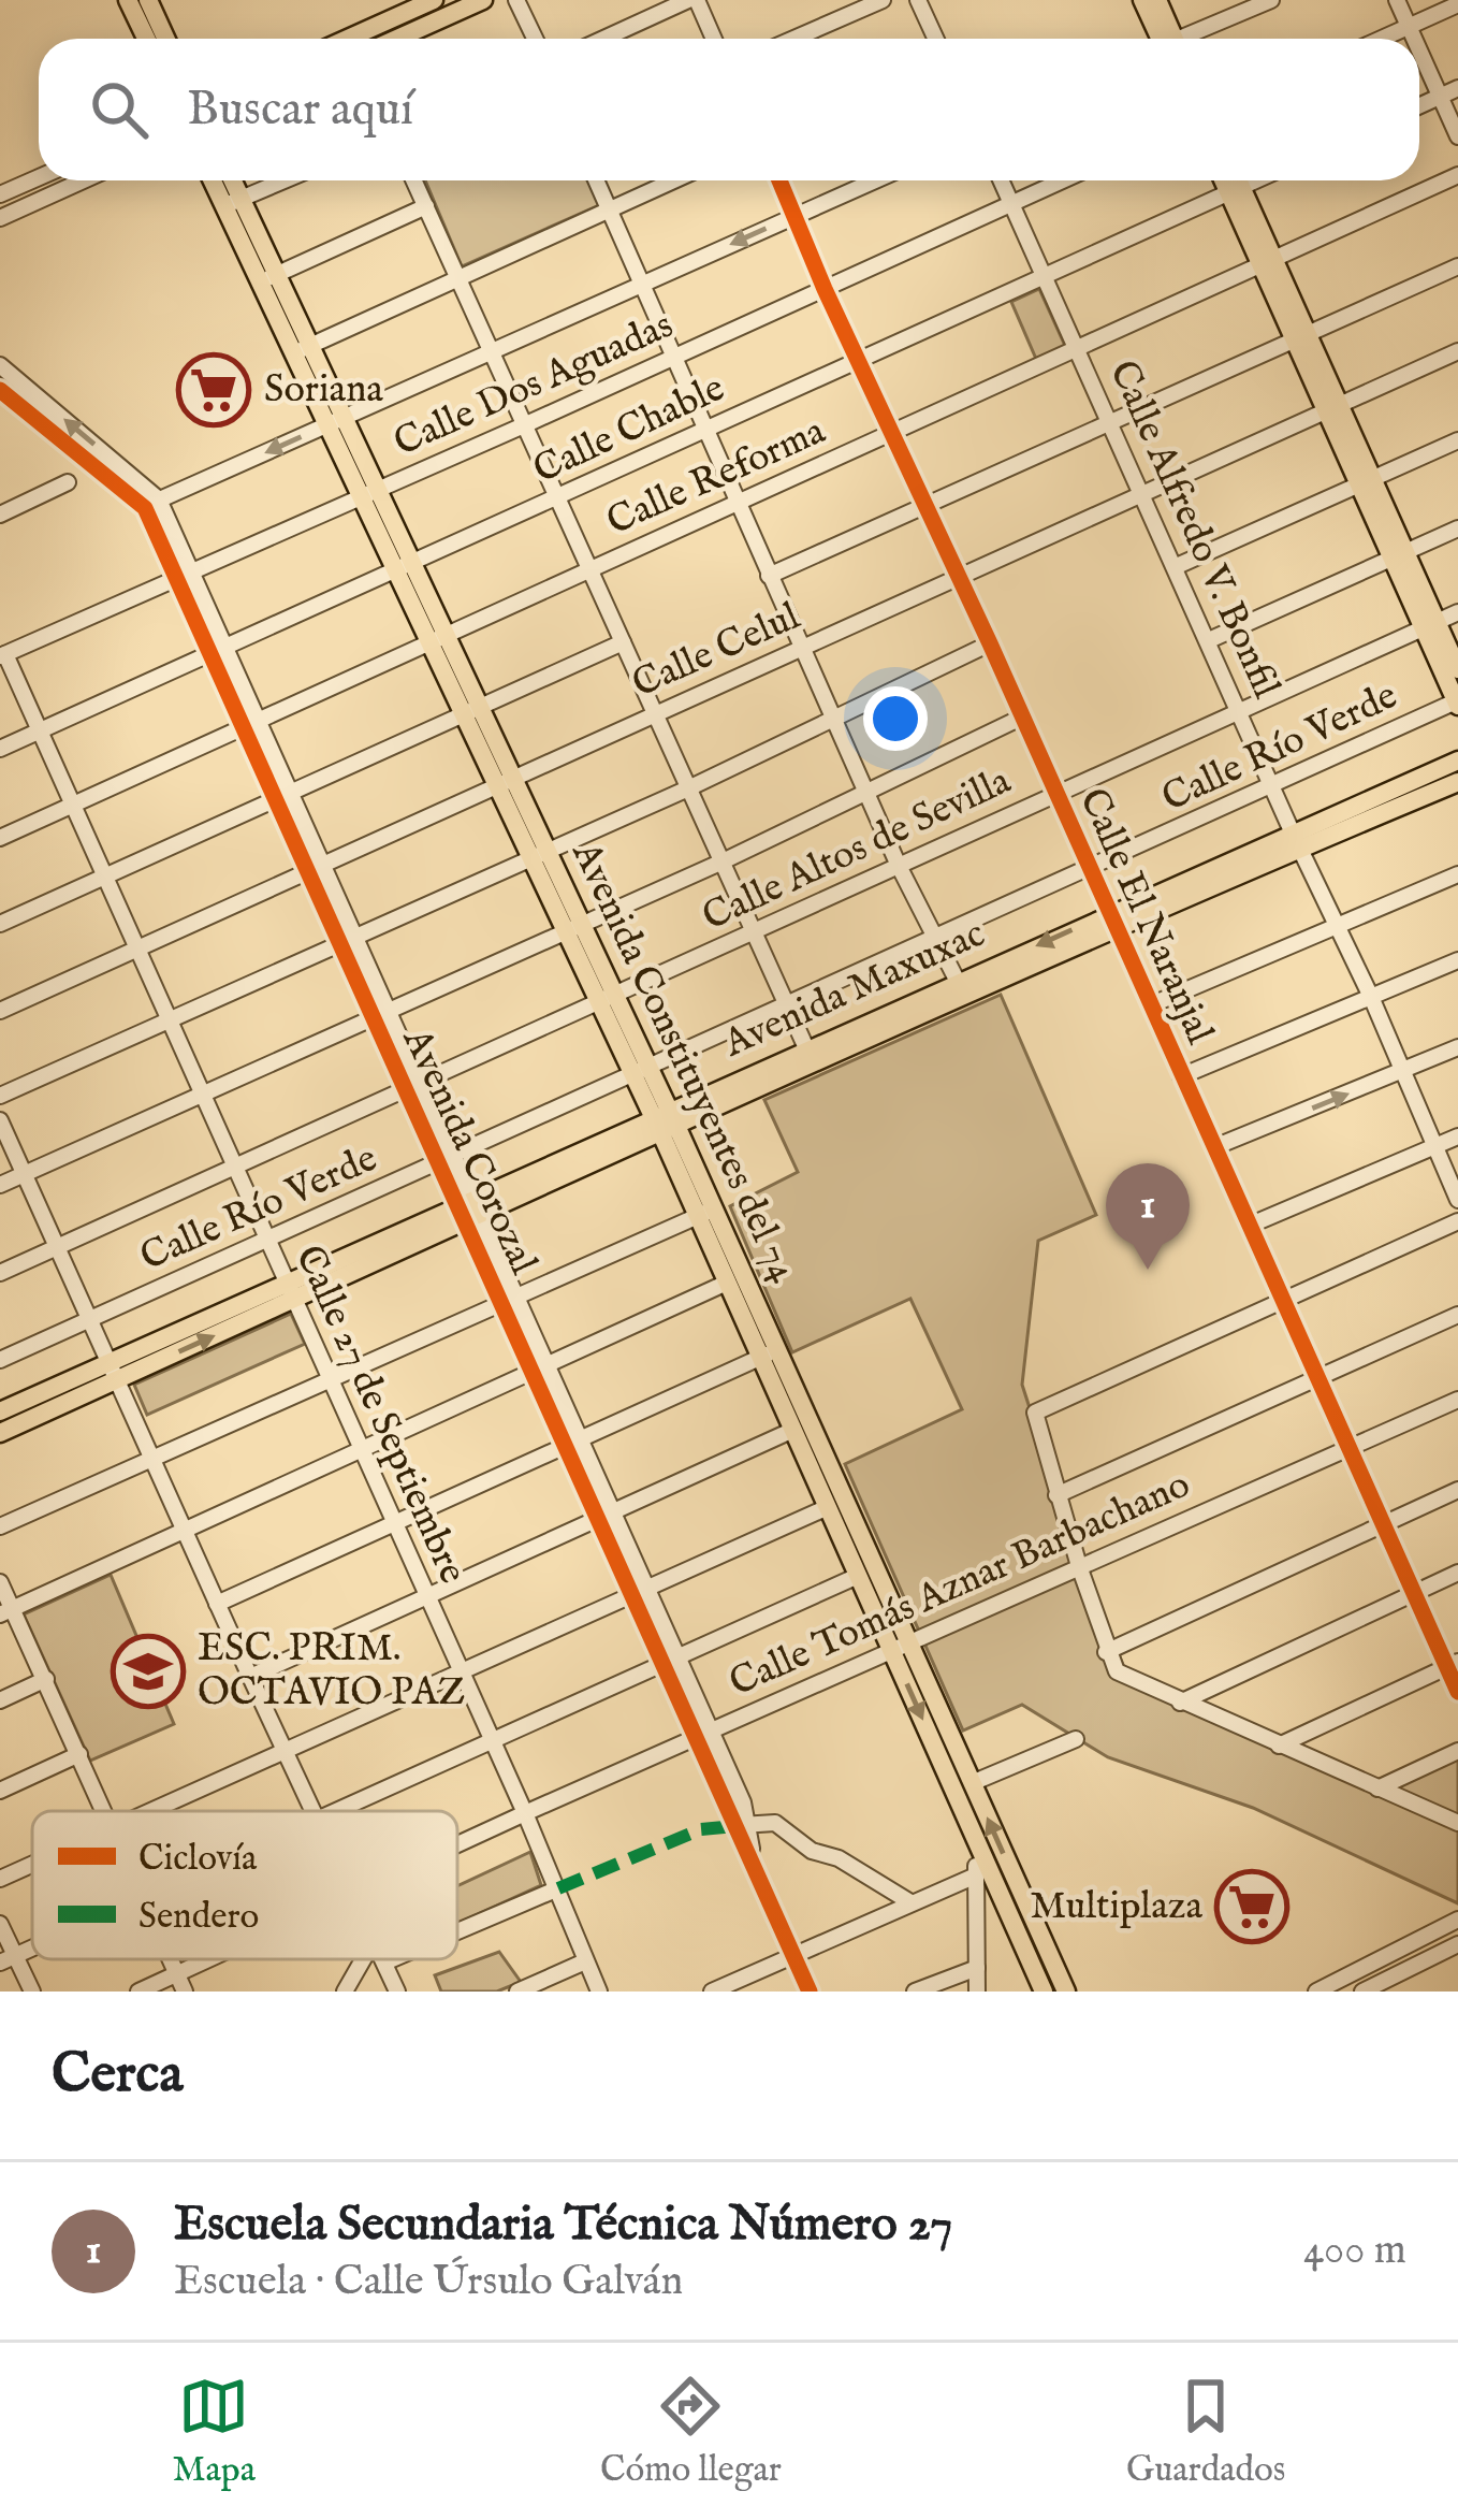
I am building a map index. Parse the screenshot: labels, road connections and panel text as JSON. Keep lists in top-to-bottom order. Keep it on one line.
{"streets":{"main road":["Avenida Maxuxac","Avenida Constituyentes del 74"],"street":["Calle Dos Aguadas","Calle Chable","Calle Reforma","Calle Alfredo V. Bonfil","Calle Celul","Calle Río Verde","Calle Altos de Sevilla","Calle El Naranjal","Avenida Corozal","Calle 27 de Septiembre","Calle Tomás Aznar Barbachano"]},"crossings":[["Calle Dos Aguadas","Calle Alfredo V. Bonfil"],["Calle Dos Aguadas","Calle El Naranjal"],["Calle Dos Aguadas","Avenida Constituyentes del 74"],["Calle Dos Aguadas","Avenida Corozal"],["Calle Dos Aguadas","Calle 27 de Septiembre"],["Calle Chable","Calle Alfredo V. Bonfil"],["Calle Chable","Calle El Naranjal"],["Calle Chable","Avenida Constituyentes del 74"],["Calle Chable","Avenida Corozal"],["Calle Chable","Calle 27 de Septiembre"],["Calle Reforma","Calle Alfredo V. Bonfil"],["Calle Reforma","Calle El Naranjal"],["Calle Reforma","Avenida Constituyentes del 74"],["Calle Reforma","Avenida Corozal"],["Calle Reforma","Calle 27 de Septiembre"],["Calle Alfredo V. Bonfil","Calle Celul"],["Calle Alfredo V. Bonfil","Calle Río Verde"],["Calle Alfredo V. Bonfil","Calle Altos de Sevilla"],["Calle Alfredo V. Bonfil","Avenida Maxuxac"],["Calle Celul","Calle El Naranjal"],["Calle Celul","Avenida Constituyentes del 74"],["Calle Celul","Avenida Corozal"],["Calle Celul","Calle 27 de Septiembre"],["Calle Río Verde","Calle El Naranjal"],["Calle Río Verde","Avenida Constituyentes del 74"],["Calle Río Verde","Avenida Corozal"],["Calle Río Verde","Calle 27 de Septiembre"],["Calle Altos de Sevilla","Calle El Naranjal"],["Calle Altos de Sevilla","Avenida Constituyentes del 74"],["Calle Altos de Sevilla","Avenida Corozal"],["Calle Altos de Sevilla","Calle 27 de Septiembre"],["Calle El Naranjal","Avenida Maxuxac"],["Calle El Naranjal","Calle Tomás Aznar Barbachano"],["Avenida Maxuxac","Avenida Constituyentes del 74"],["Avenida Maxuxac","Avenida Corozal"],["Avenida Maxuxac","Calle 27 de Septiembre"],["Avenida Constituyentes del 74","Calle Tomás Aznar Barbachano"],["Avenida Corozal","Calle Tomás Aznar Barbachano"],["Calle 27 de Septiembre","Calle Tomás Aznar Barbachano"]],"places":{"supermarket":["Soriana","Multiplaza"],"school or university":["ESC. PRIM. OCTAVIO PAZ"]},"legend":["Ciclovía","Sendero"],"page":{"search":"Buscar aquí","pins":"1","heading":"Cerca","list":[{"mark":"1","name":"Escuela Secundaria Técnica Número 27","note":"Escuela · Calle Úrsulo Galván","value":"400 m"}],"nav":["Mapa","Cómo llegar","Guardados"]}}
